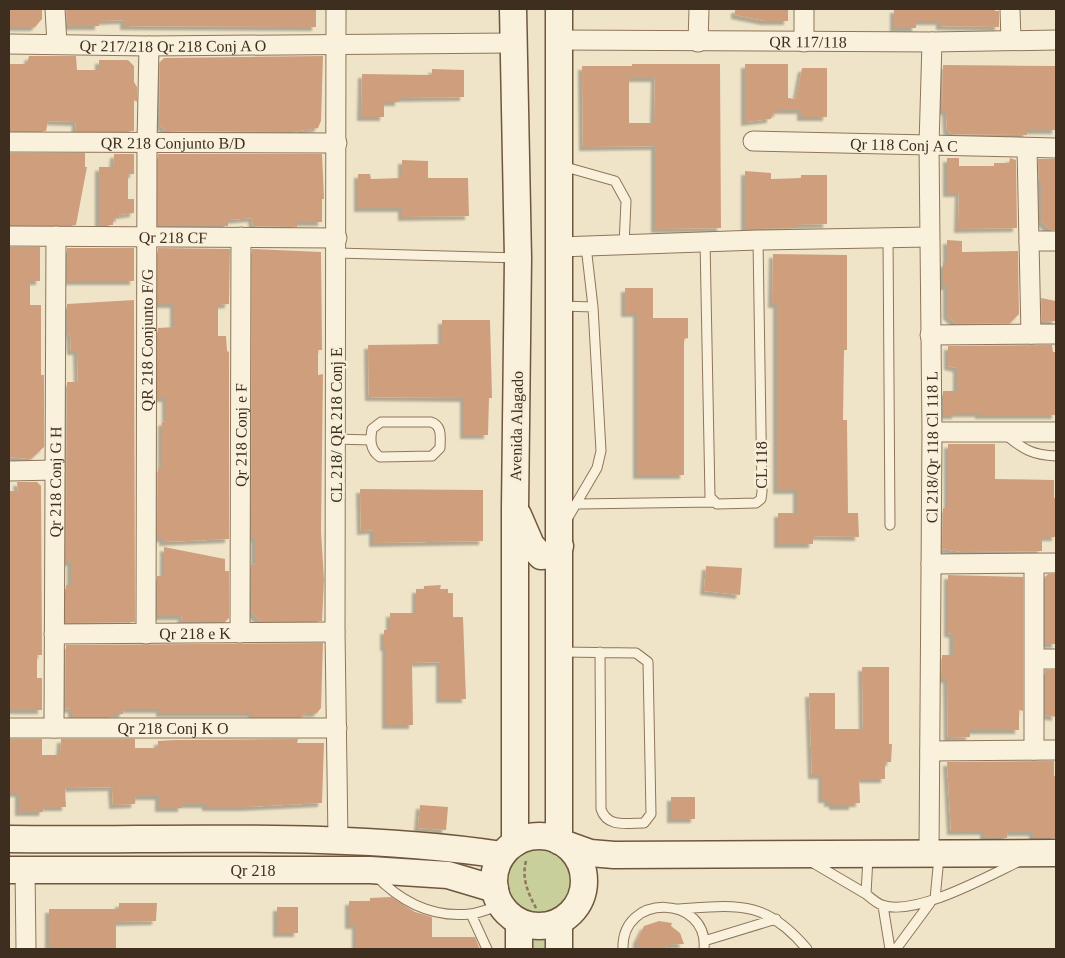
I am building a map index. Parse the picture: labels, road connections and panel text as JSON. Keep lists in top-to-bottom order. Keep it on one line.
{"streets":{"main road":["Avenida Alagado","Qr 218"],"street":["QR 117/118","Qr 217/218 Qr 218 Conj A O","QR 218 Conjunto B/D","Qr 118 Conj A C","Qr 218 CF","QR 218 Conjunto F/G","CL 218/ QR 218 Conj E","Qr 218 Conj e F","Cl 218/Qr 118 Cl 118 L","Qr 218 Conj G H","Qr 218 e K","Qr 218 Conj K O"],"lane":["CL 118"]},"crossings":[["QR 117/118","Cl 218/Qr 118 Cl 118 L"],["Qr 217/218 Qr 218 Conj A O","QR 218 Conjunto F/G"],["Qr 217/218 Qr 218 Conj A O","CL 218/ QR 218 Conj E"],["Qr 217/218 Qr 218 Conj A O","Avenida Alagado"],["QR 218 Conjunto B/D","QR 218 Conjunto F/G"],["QR 218 Conjunto B/D","CL 218/ QR 218 Conj E"],["Qr 118 Conj A C","Cl 218/Qr 118 Cl 118 L"],["Qr 218 CF","QR 218 Conjunto F/G"],["Qr 218 CF","CL 218/ QR 218 Conj E"],["Qr 218 CF","Qr 218 Conj e F"],["Qr 218 CF","Qr 218 Conj G H"],["QR 218 Conjunto F/G","Qr 218 e K"],["CL 218/ QR 218 Conj E","Qr 218 e K"],["CL 218/ QR 218 Conj E","Qr 218 Conj K O"],["Avenida Alagado","Qr 218"],["Qr 218 Conj e F","Qr 218 e K"],["Qr 218 Conj G H","Qr 218 e K"],["Qr 218 Conj G H","Qr 218 Conj K O"]]}
